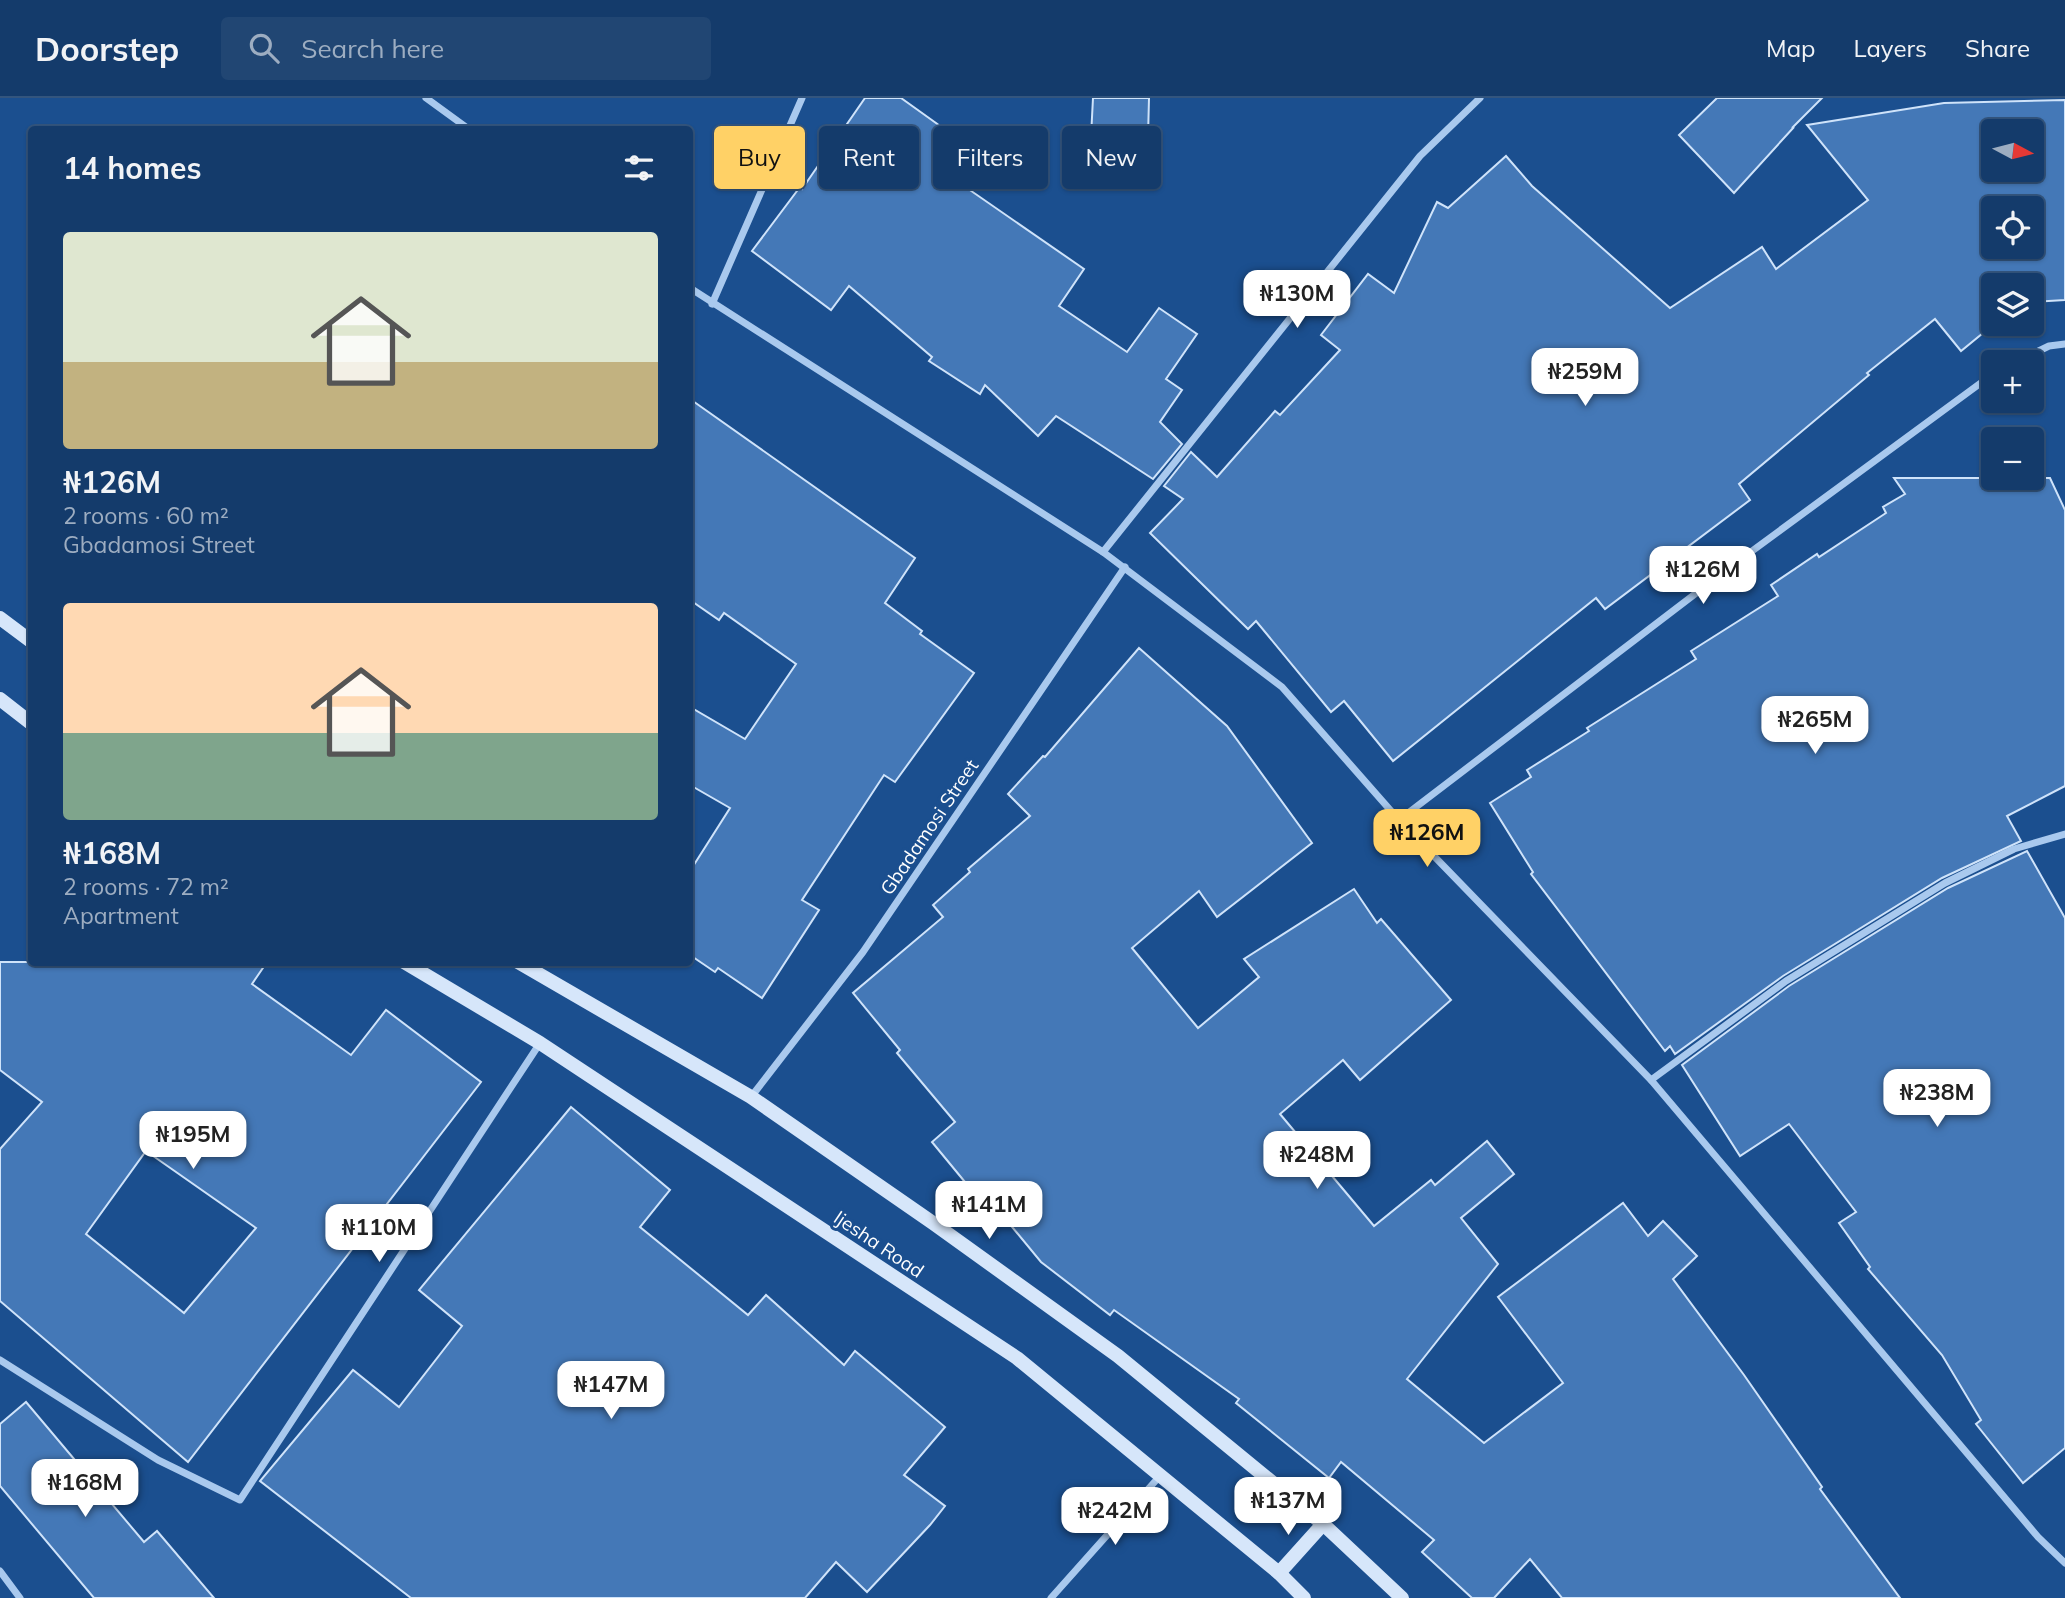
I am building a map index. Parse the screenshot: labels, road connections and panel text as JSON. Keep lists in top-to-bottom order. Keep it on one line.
{"streets":{"main road":["Ijesha Road"],"street":["Gbadamosi Street"]},"north":"right","page":{"header":"Doorstep","search":"Search here","nav":["Map","Layers","Share"],"map_buttons":["+","−"],"chip":["Buy","Rent","Filters","New"],"heading":"14 homes","list":[{"name":"₦126M","note":"2 rooms · 60 m² · Gbadamosi Street"},{"name":"₦168M","note":"2 rooms · 72 m² · Apartment"}],"price":["₦130M","₦259M","₦126M","₦265M","₦126M","₦238M","₦195M","₦248M","₦141M","₦110M","₦147M","₦168M","₦137M","₦242M"]}}
